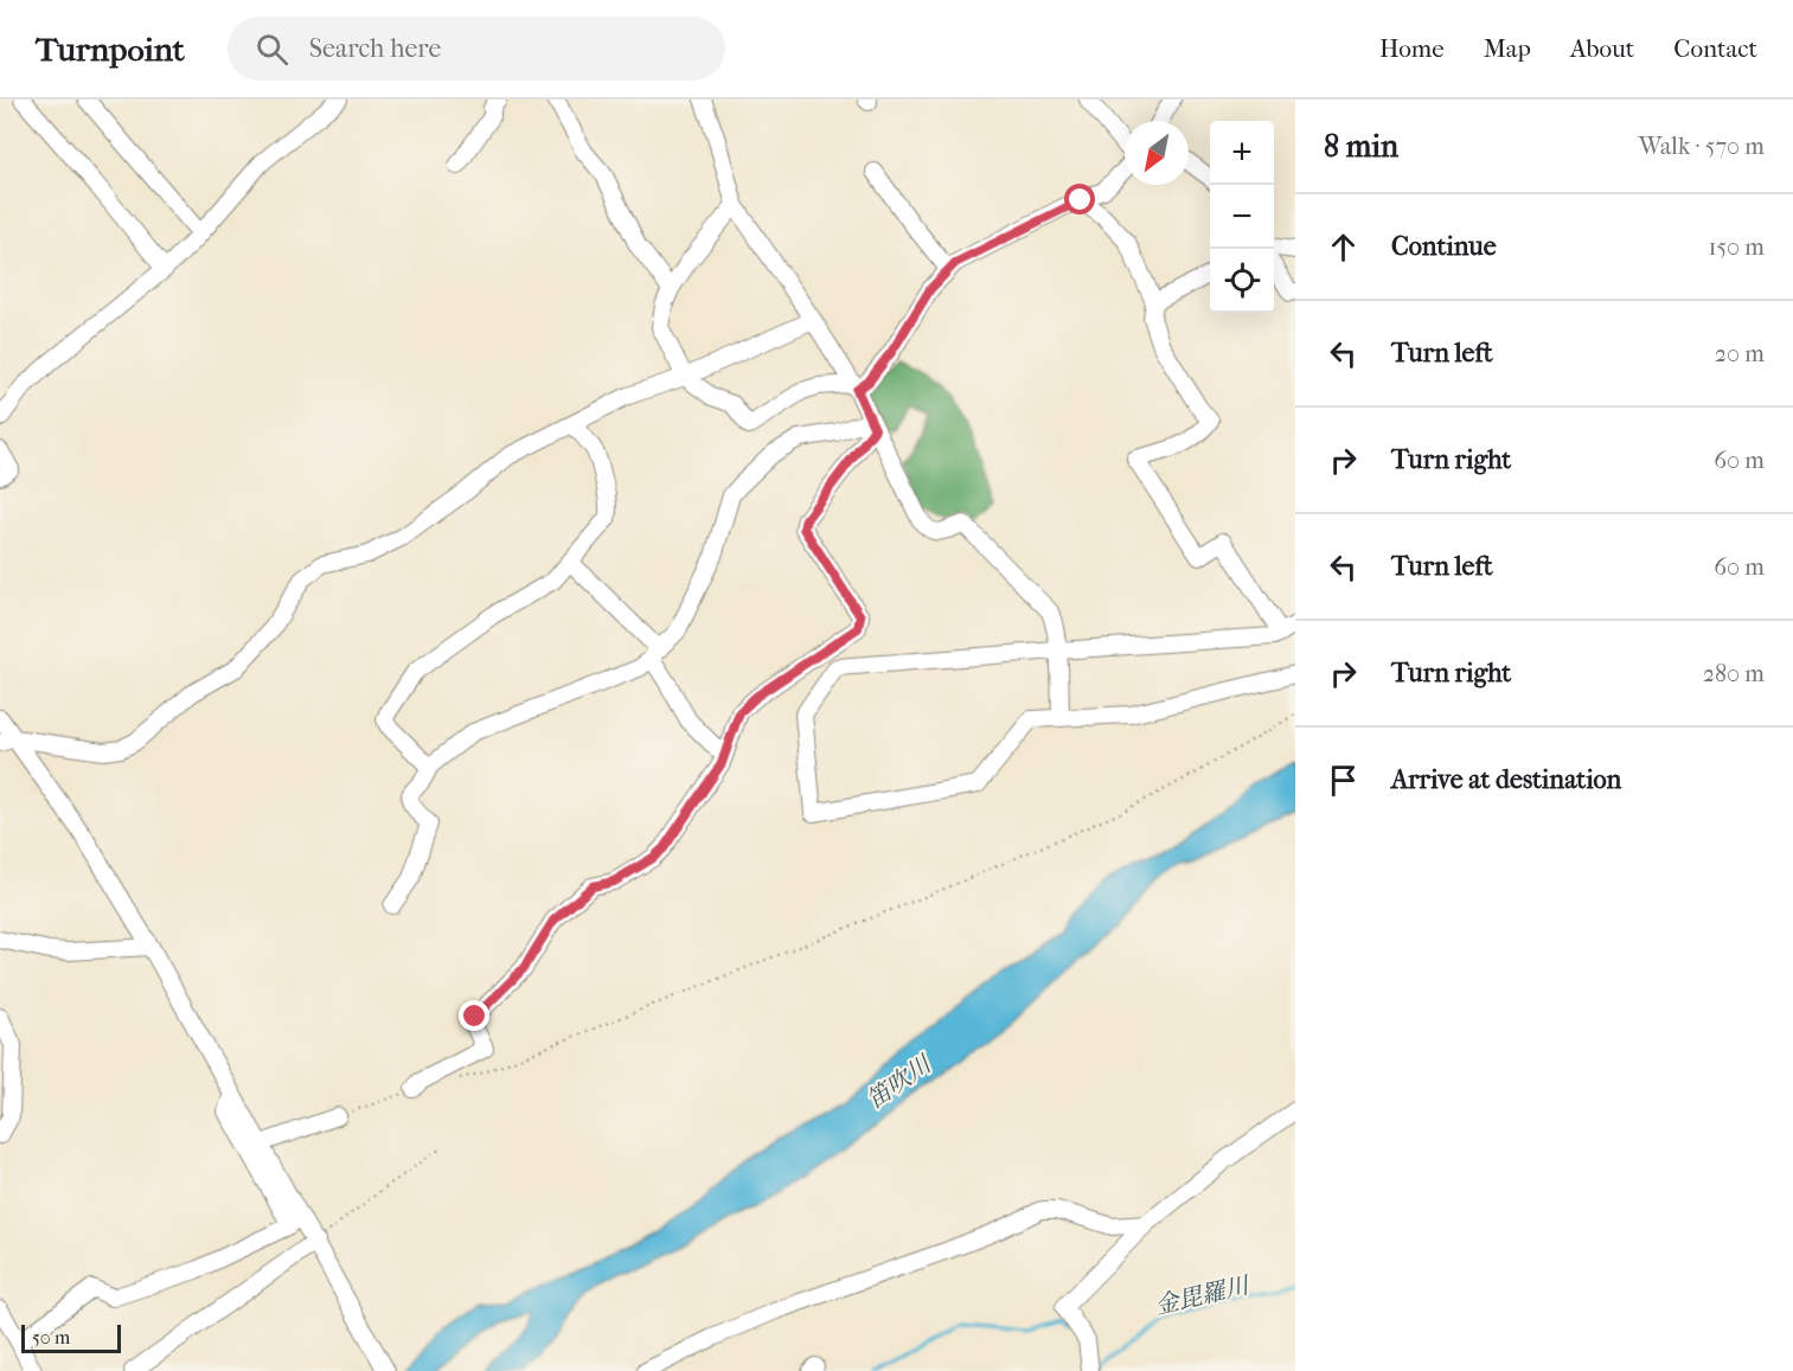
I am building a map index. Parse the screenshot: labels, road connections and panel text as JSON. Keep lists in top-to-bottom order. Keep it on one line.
{"water":["笛吹川","金毘羅川"],"scale_bar":"50 m","north":"bottom left","page":{"header":"Turnpoint","search":"Search here","nav":["Home","Map","About","Contact"],"heading":["8 min","Walk · 570 m"],"map_buttons":["+","−"],"list":[["Continue","150 m"],["Turn left","20 m"],["Turn right","60 m"],["Turn left","60 m"],["Turn right","280 m"],"Arrive at destination"],"scale":"50 m"}}
